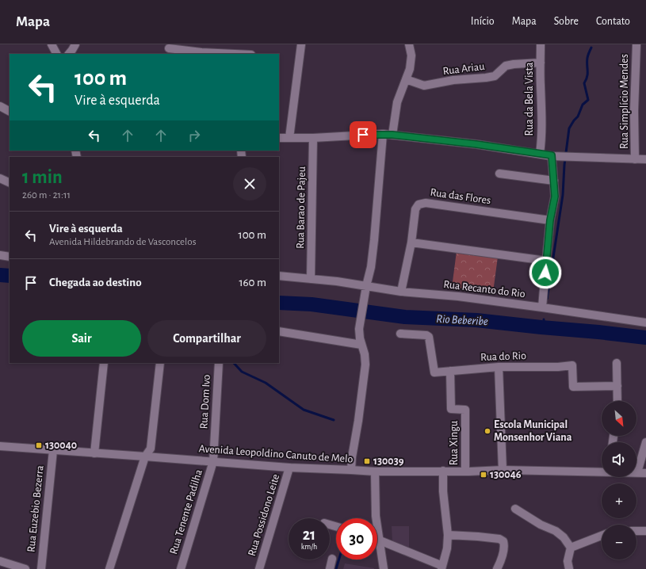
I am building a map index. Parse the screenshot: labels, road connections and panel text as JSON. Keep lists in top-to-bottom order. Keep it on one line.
{"streets":{"street":["Rua Ariau","Rua da Bela Vista","Rua Simplício Mendes","Rua das Flores","Rua Barao de Pajeu","Rua Recanto do Rio","Rua do Rio","Rua Dom Ivo","Rua Xingu","Avenida Leopoldino Canuto de Melo","Rua Euzebio Bezerra","Rua Tenente Padilha","Rua Possidono Leite"]},"crossings":[["Rua Ariau","Rua da Bela Vista"],["Rua das Flores","Rua Recanto do Rio"],["Rua Barao de Pajeu","Rua Recanto do Rio"],["Rua do Rio","Rua Xingu"],["Rua Dom Ivo","Avenida Leopoldino Canuto de Melo"],["Rua Dom Ivo","Rua Tenente Padilha"],["Rua Xingu","Avenida Leopoldino Canuto de Melo"],["Avenida Leopoldino Canuto de Melo","Rua Euzebio Bezerra"],["Avenida Leopoldino Canuto de Melo","Rua Tenente Padilha"],["Avenida Leopoldino Canuto de Melo","Rua Possidono Leite"]],"water":["Rio Beberibe"],"places":{"other":["Escola Municipal Monsenhor Viana"],"transit":["130040","130039","130046"]},"north":"bottom right","page":{"header":"Mapa","nav":["Início","Mapa","Sobre","Contato"],"turn":["100 m","Vire à esquerda"],"heading":["1 min","260 m · 21:11"],"list":[{"name":"Vire à esquerda","note":"Avenida Hildebrando de Vasconcelos","value":"100 m"},{"name":"Chegada ao destino","value":"160 m"}],"buttons":["Sair","Compartilhar"],"map_buttons":["+","−"],"speed":"21 km/h","limit":"30"}}
